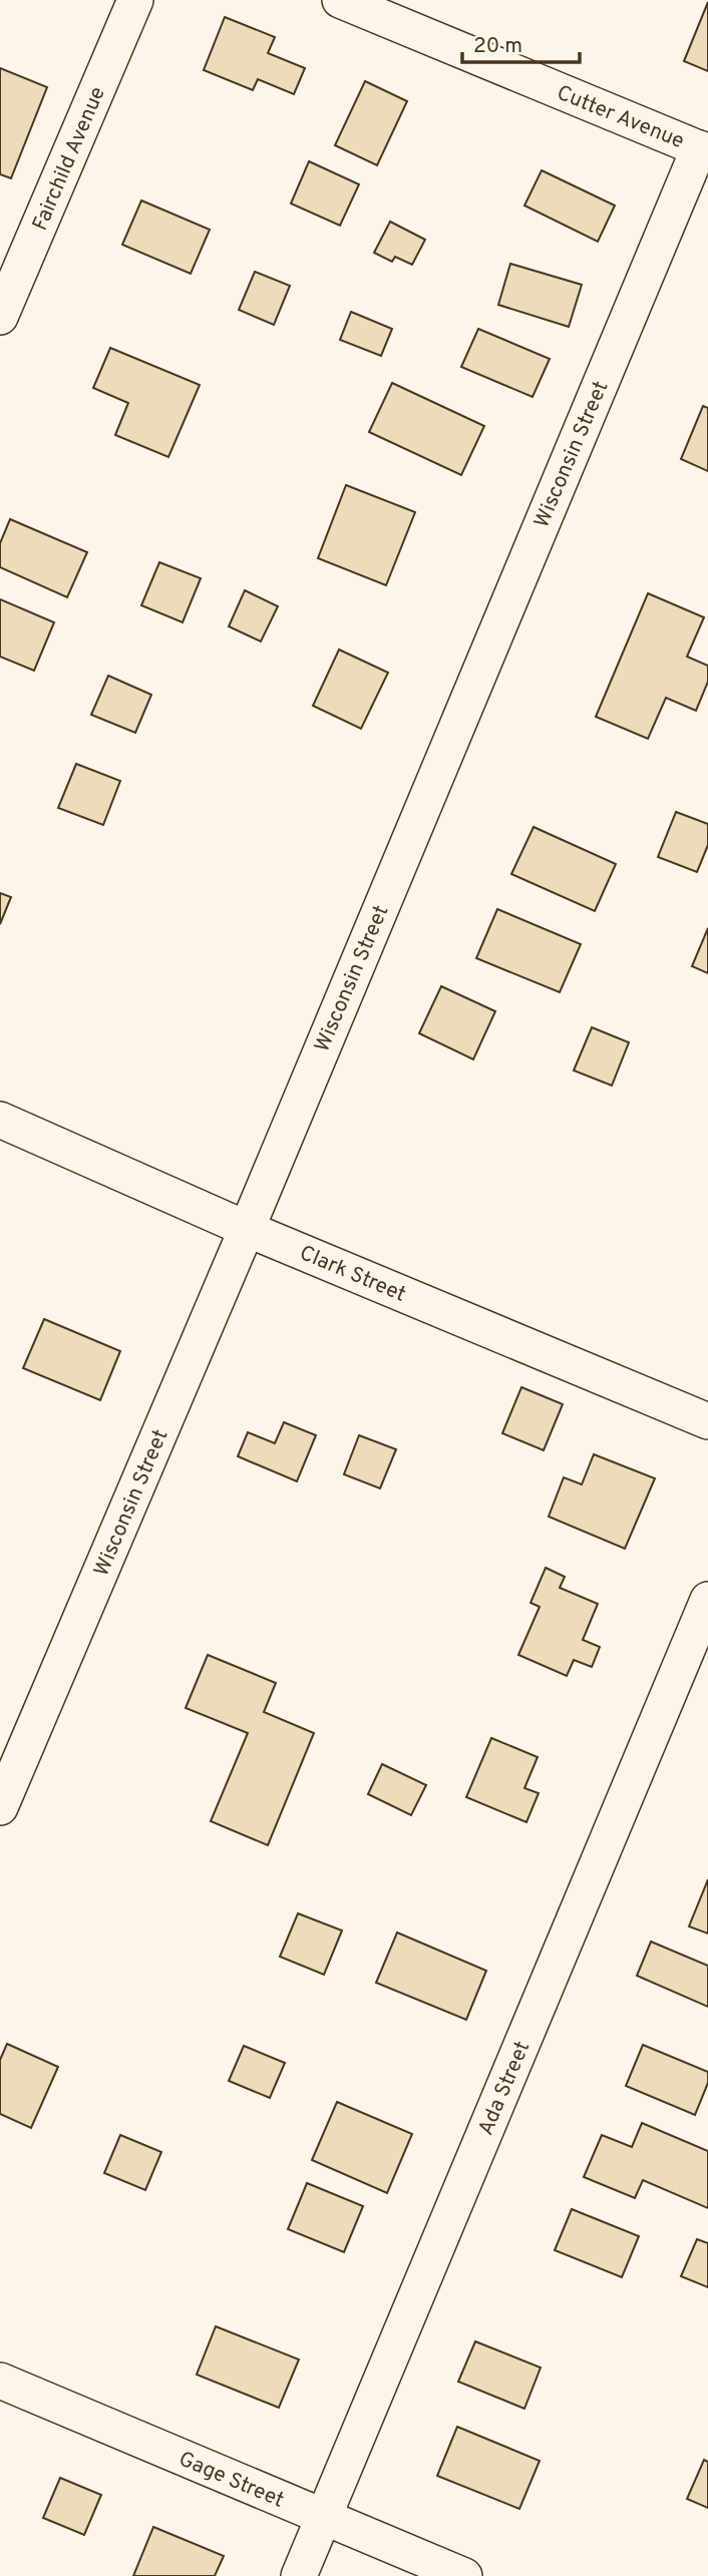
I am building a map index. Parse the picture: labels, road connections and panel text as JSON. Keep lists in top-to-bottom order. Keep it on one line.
{"streets":{"street":["Cutter Avenue","Fairchild Avenue","Wisconsin Street","Clark Street","Ada Street","Gage Street"]},"crossings":[["Cutter Avenue","Wisconsin Street"],["Wisconsin Street","Clark Street"],["Ada Street","Gage Street"]],"scale_bar":"20 m"}
